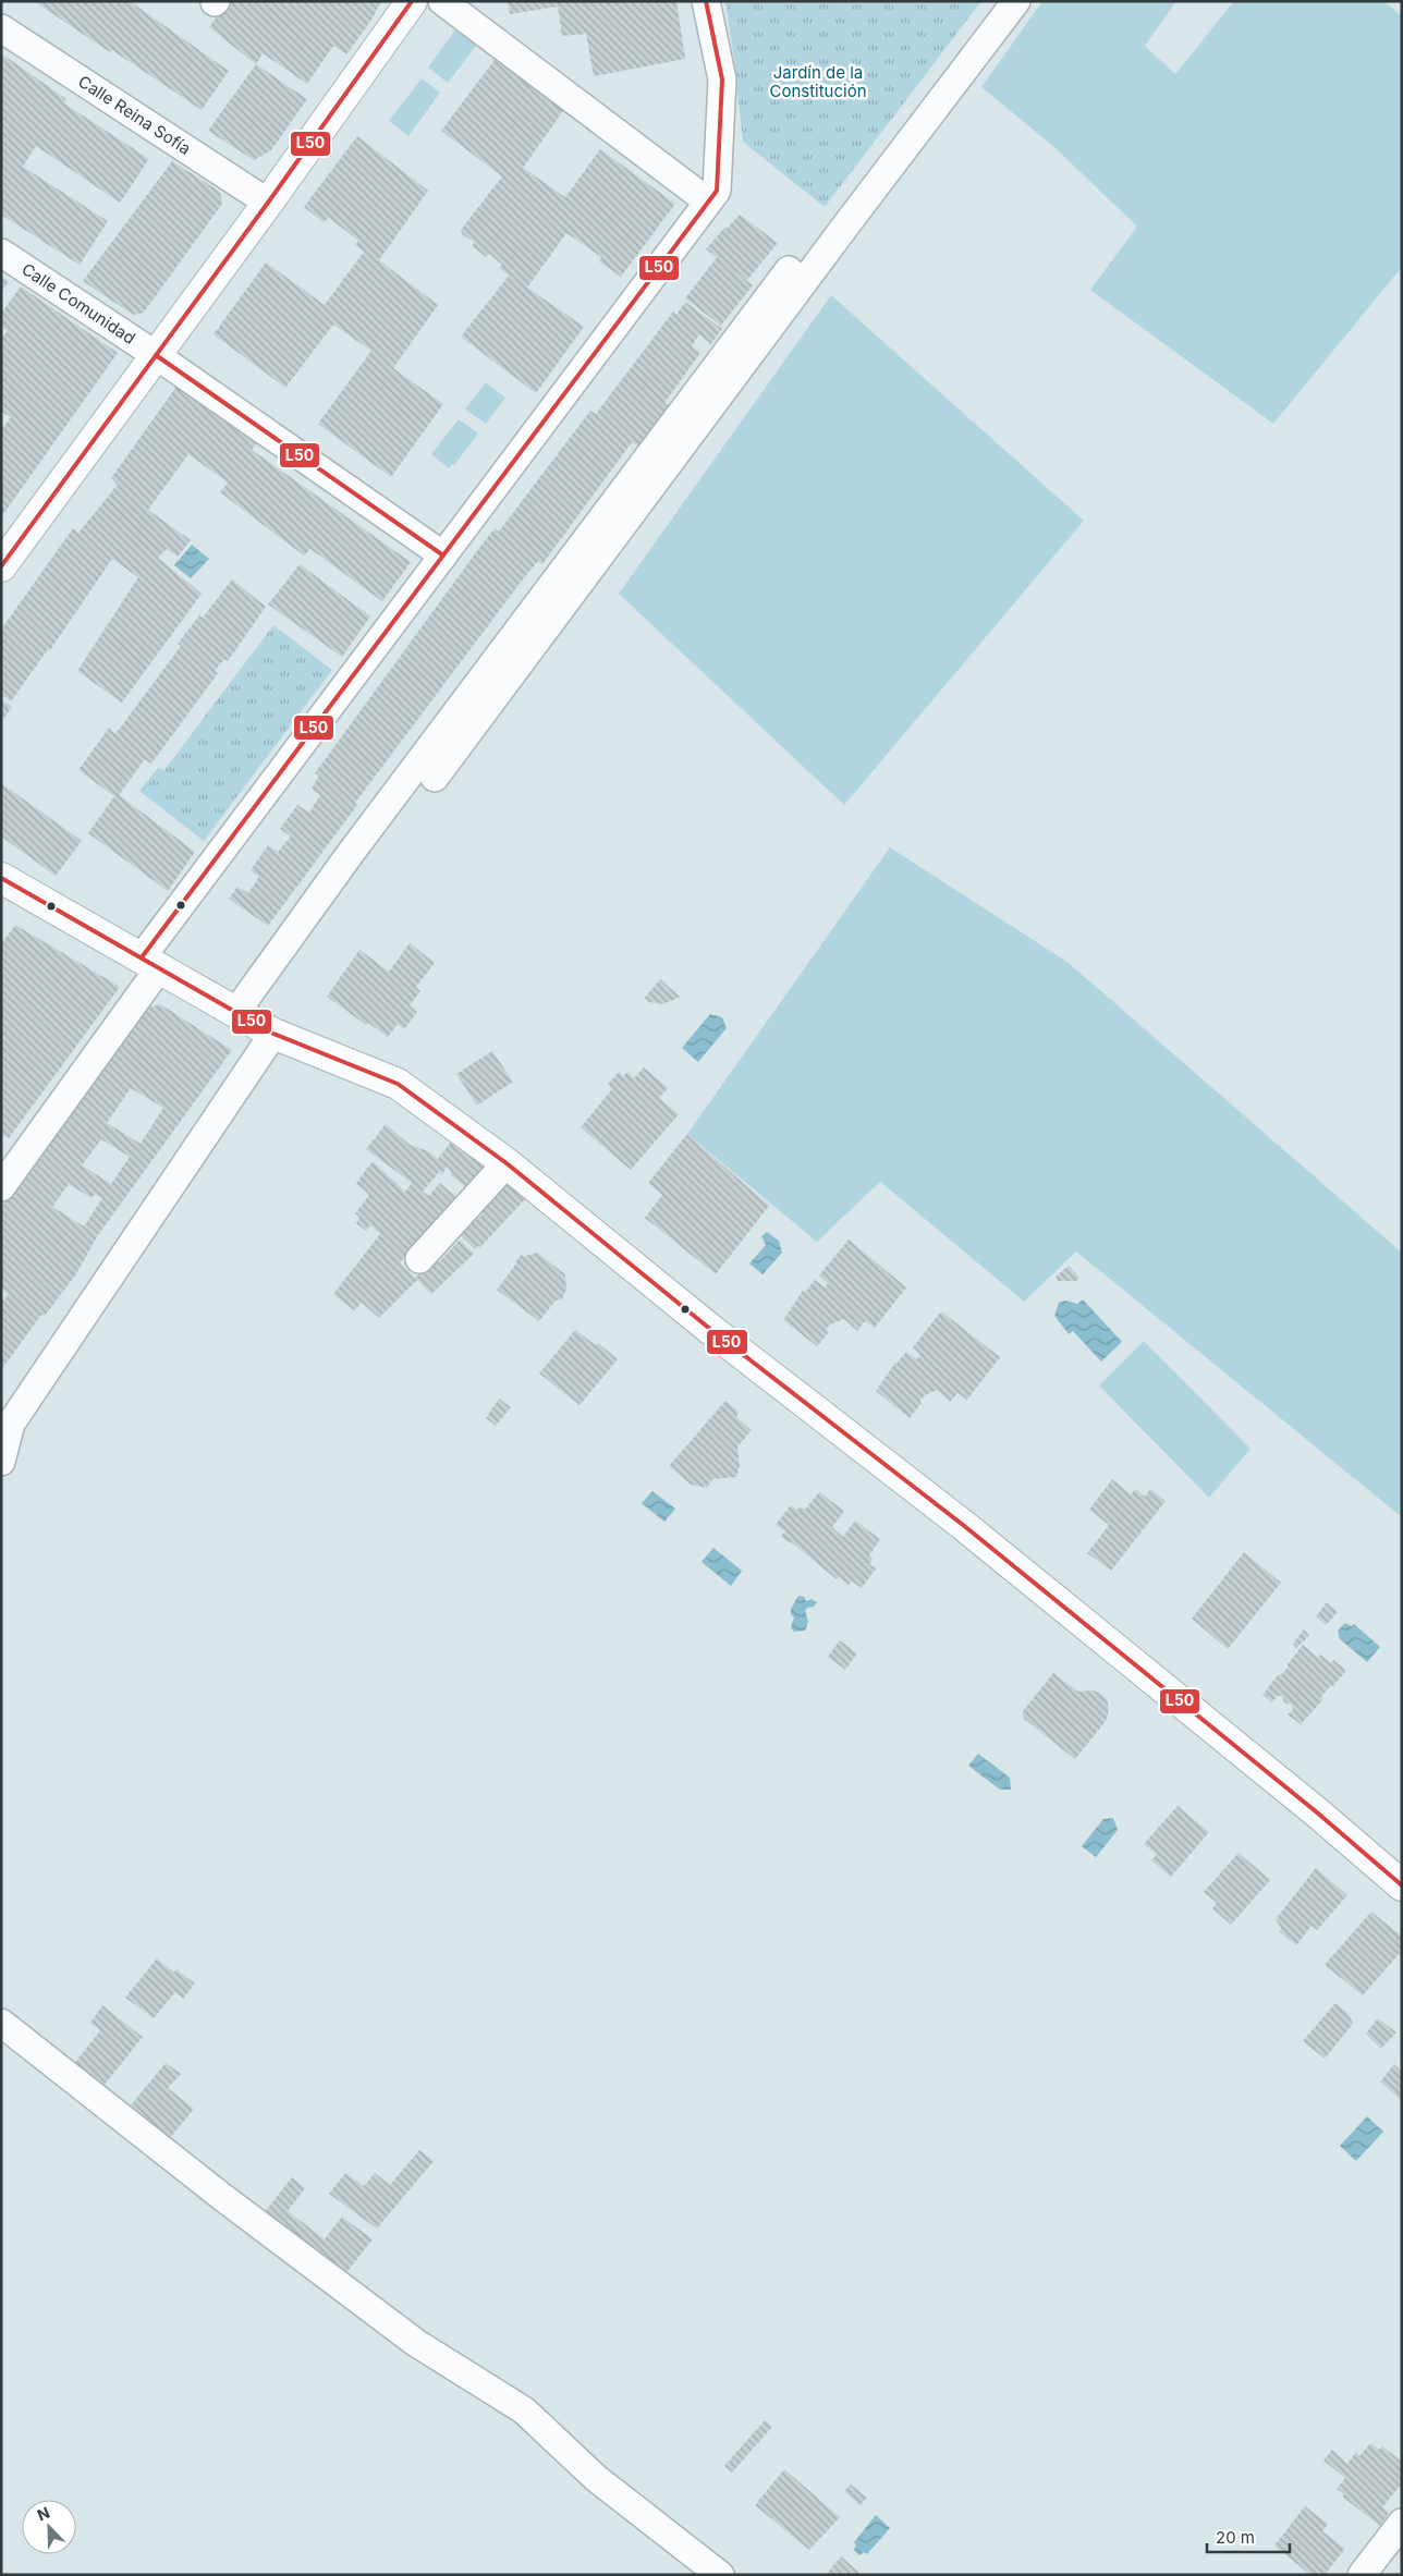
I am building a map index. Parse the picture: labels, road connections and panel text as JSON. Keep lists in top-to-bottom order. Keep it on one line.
{"streets":{"street":["Calle Reina Sofía","Calle Comunidad"]},"parks":["Jardín de la Constitución"],"lines":["transit line L50"],"scale_bar":"20 m","north":"top left"}
